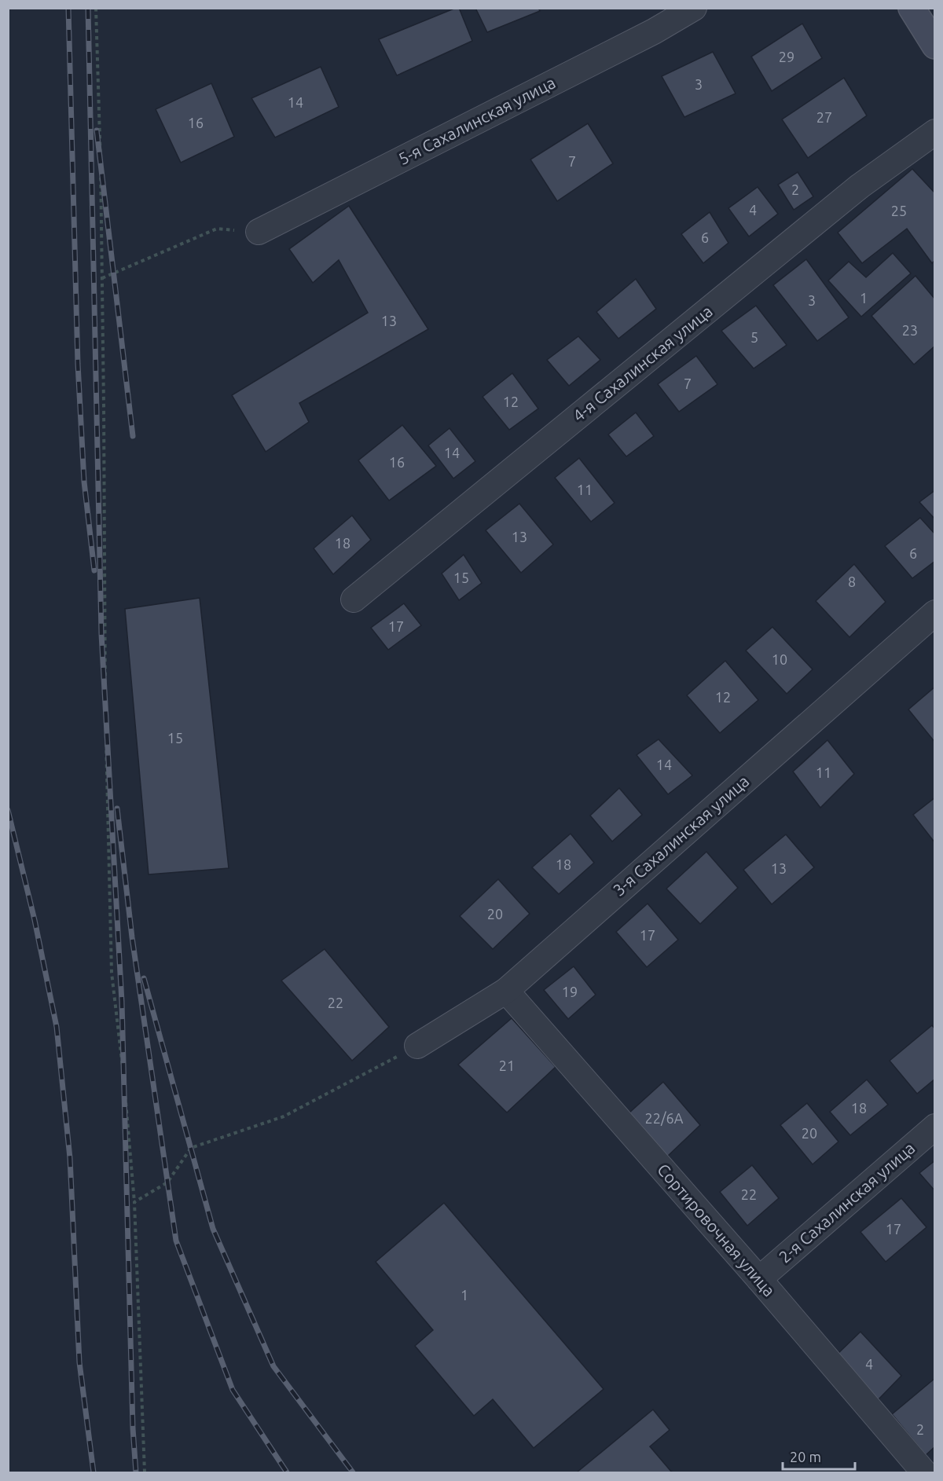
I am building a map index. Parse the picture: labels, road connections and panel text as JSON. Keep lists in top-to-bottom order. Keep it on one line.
{"streets":{"street":["5-я Сахалинская улица","4-я Сахалинская улица","3-я Сахалинская улица","2-я Сахалинская улица","Сортировочная улица"]},"crossings":[["3-я Сахалинская улица","Сортировочная улица"],["2-я Сахалинская улица","Сортировочная улица"]],"house_numbers":["29","3","14","27","16","7","2","4","25","6","1","3","13","23","5","7","12","14","16","11","13","18","6","15","8","17","10","12","15","14","11","18","13","20","17","19","22","21","18","22/6А","20","22","17","1","4","2"],"scale_bar":"20 m"}
